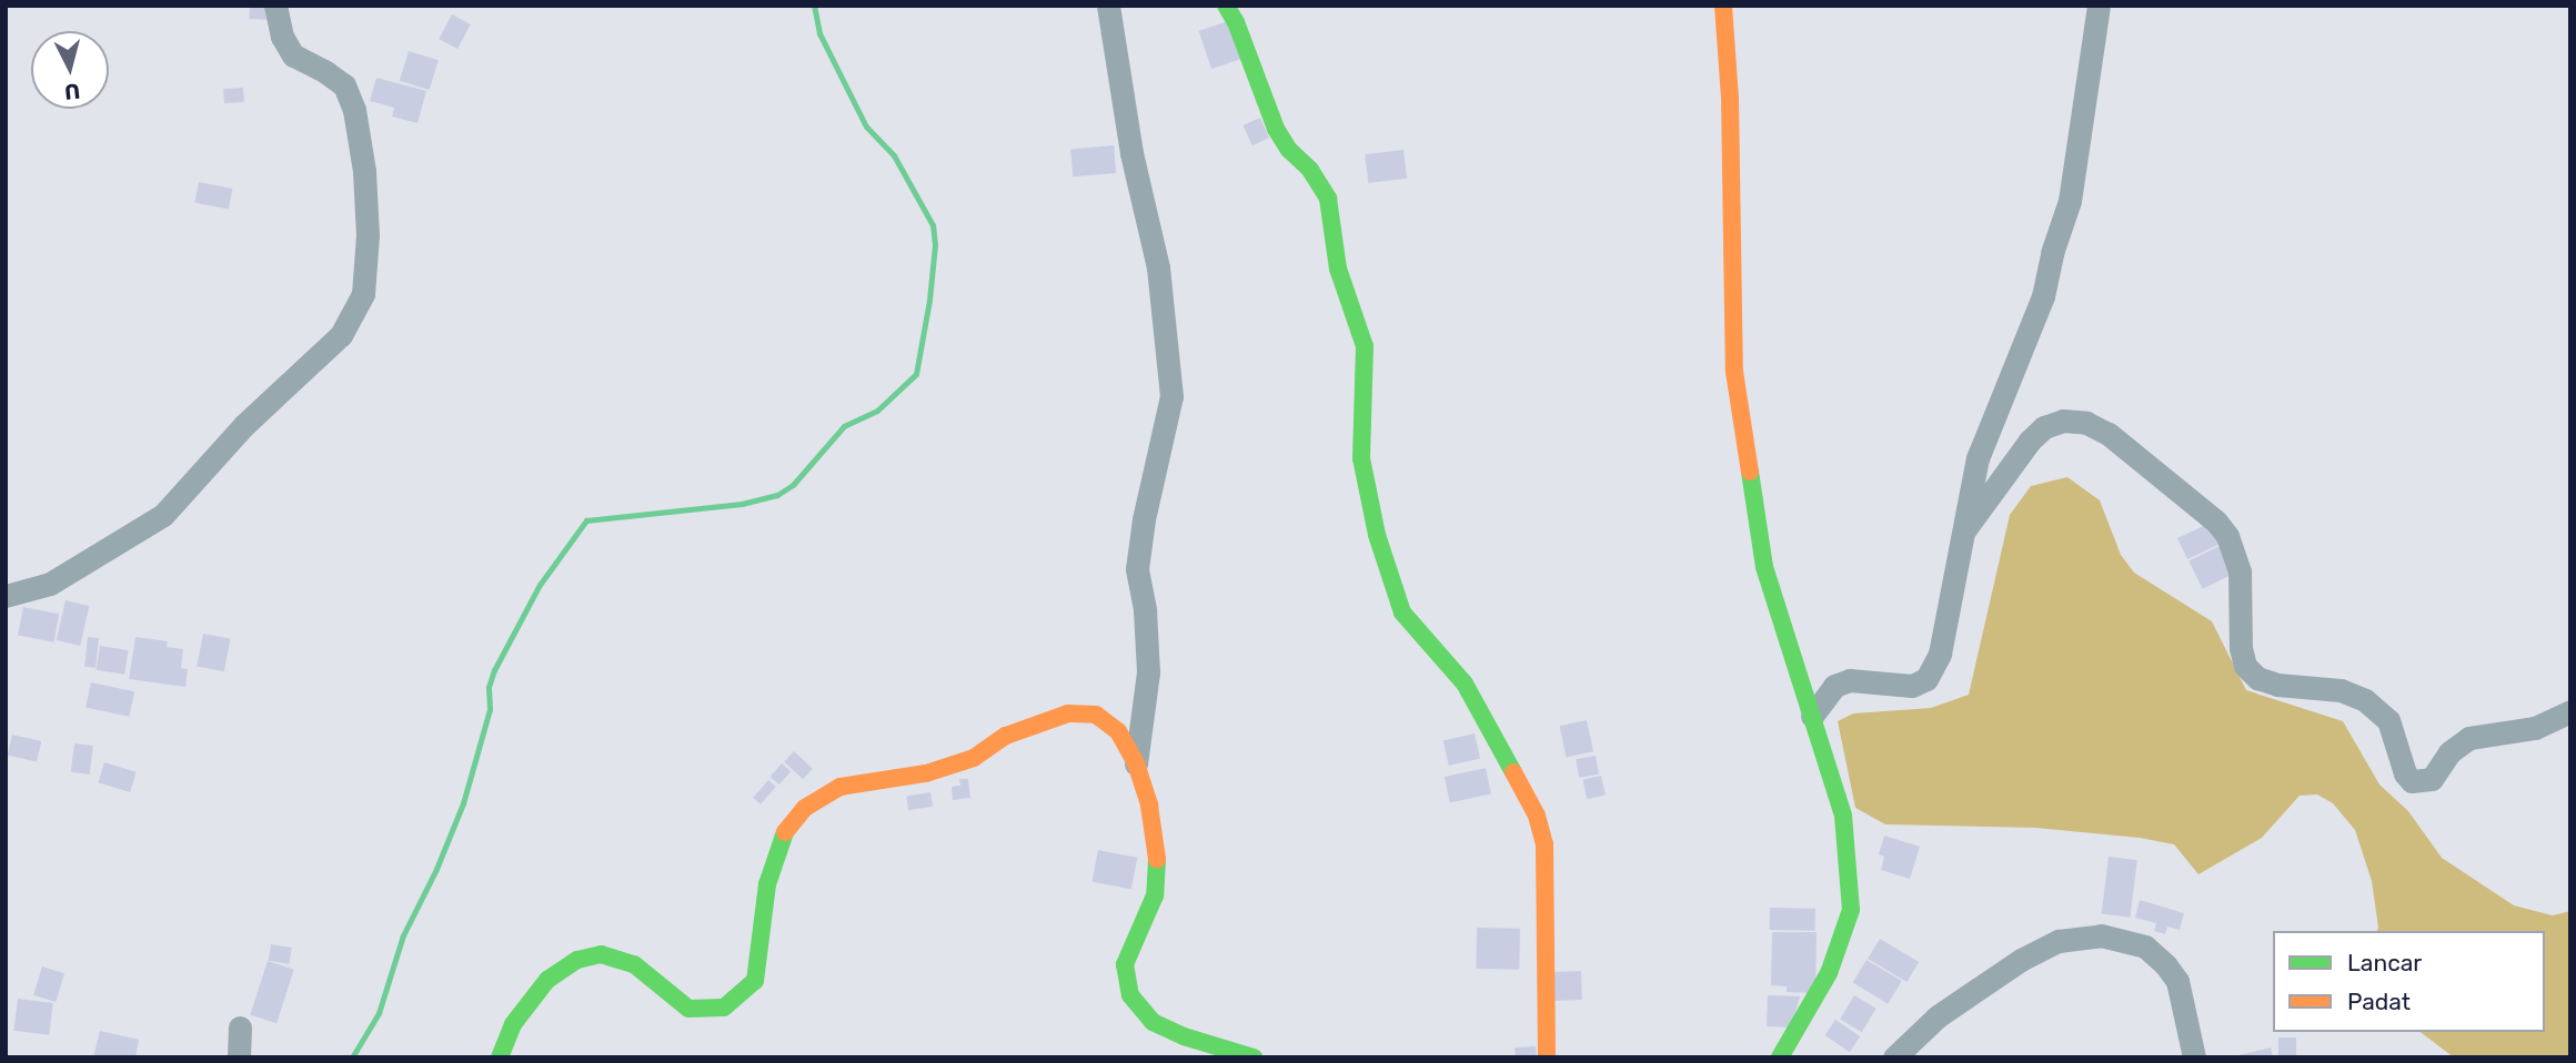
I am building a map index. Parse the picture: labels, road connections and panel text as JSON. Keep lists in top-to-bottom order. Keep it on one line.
{"legend":["Lancar","Padat"],"north":"bottom"}
